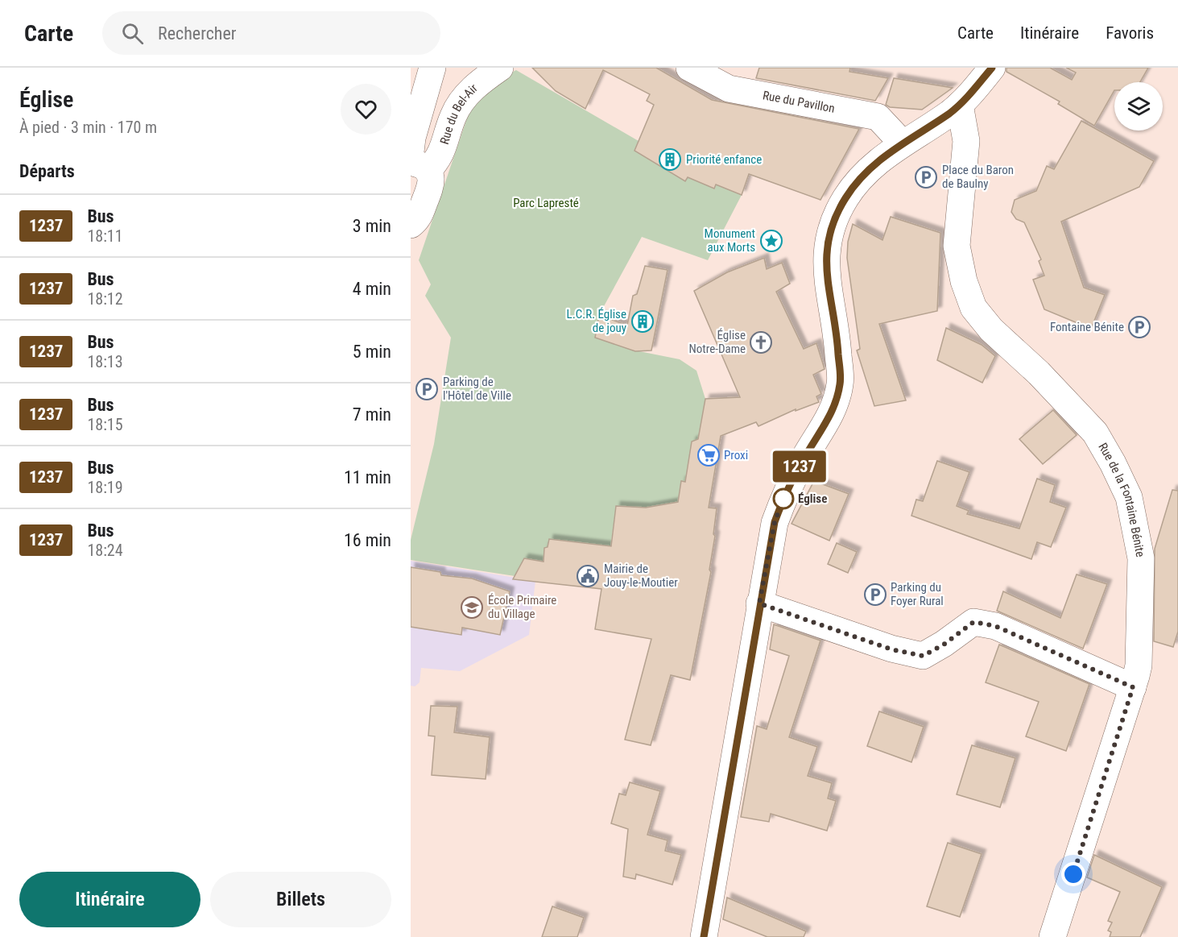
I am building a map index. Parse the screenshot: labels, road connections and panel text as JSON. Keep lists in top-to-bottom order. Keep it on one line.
{"streets":{"street":["Rue du Pavillon","Rue du Bel-Air","Rue de la Fontaine Bénite"]},"parks":["Parc Lapresté"],"places":{"building":["Priorité enfance","L.C.R. Église de jouy"],"parking":["Place du Baron de Baulny","Fontaine Bénite","Parking de l'Hôtel de Ville","Parking du Foyer Rural"],"place":["Monument aux Morts"],"church":["Église Notre-Dame"],"supermarket":["Proxi"],"other":["Église"],"public building":["Mairie de Jouy-le-Moutier"],"school or university":["École Primaire du Village"]},"lines":["bus line 1237"],"page":{"header":"Carte","search":"Rechercher","nav":["Carte","Itinéraire","Favoris"],"heading":[["Église","À pied · 3 min · 170 m"],"Départs"],"on_map":"1237","list":[{"mark":"1237","name":"Bus","note":"18:11","value":"3 min"},{"mark":"1237","name":"Bus","note":"18:12","value":"4 min"},{"mark":"1237","name":"Bus","note":"18:13","value":"5 min"},{"mark":"1237","name":"Bus","note":"18:15","value":"7 min"},{"mark":"1237","name":"Bus","note":"18:19","value":"11 min"},{"mark":"1237","name":"Bus","note":"18:24","value":"16 min"}],"buttons":["Itinéraire","Billets"]}}
